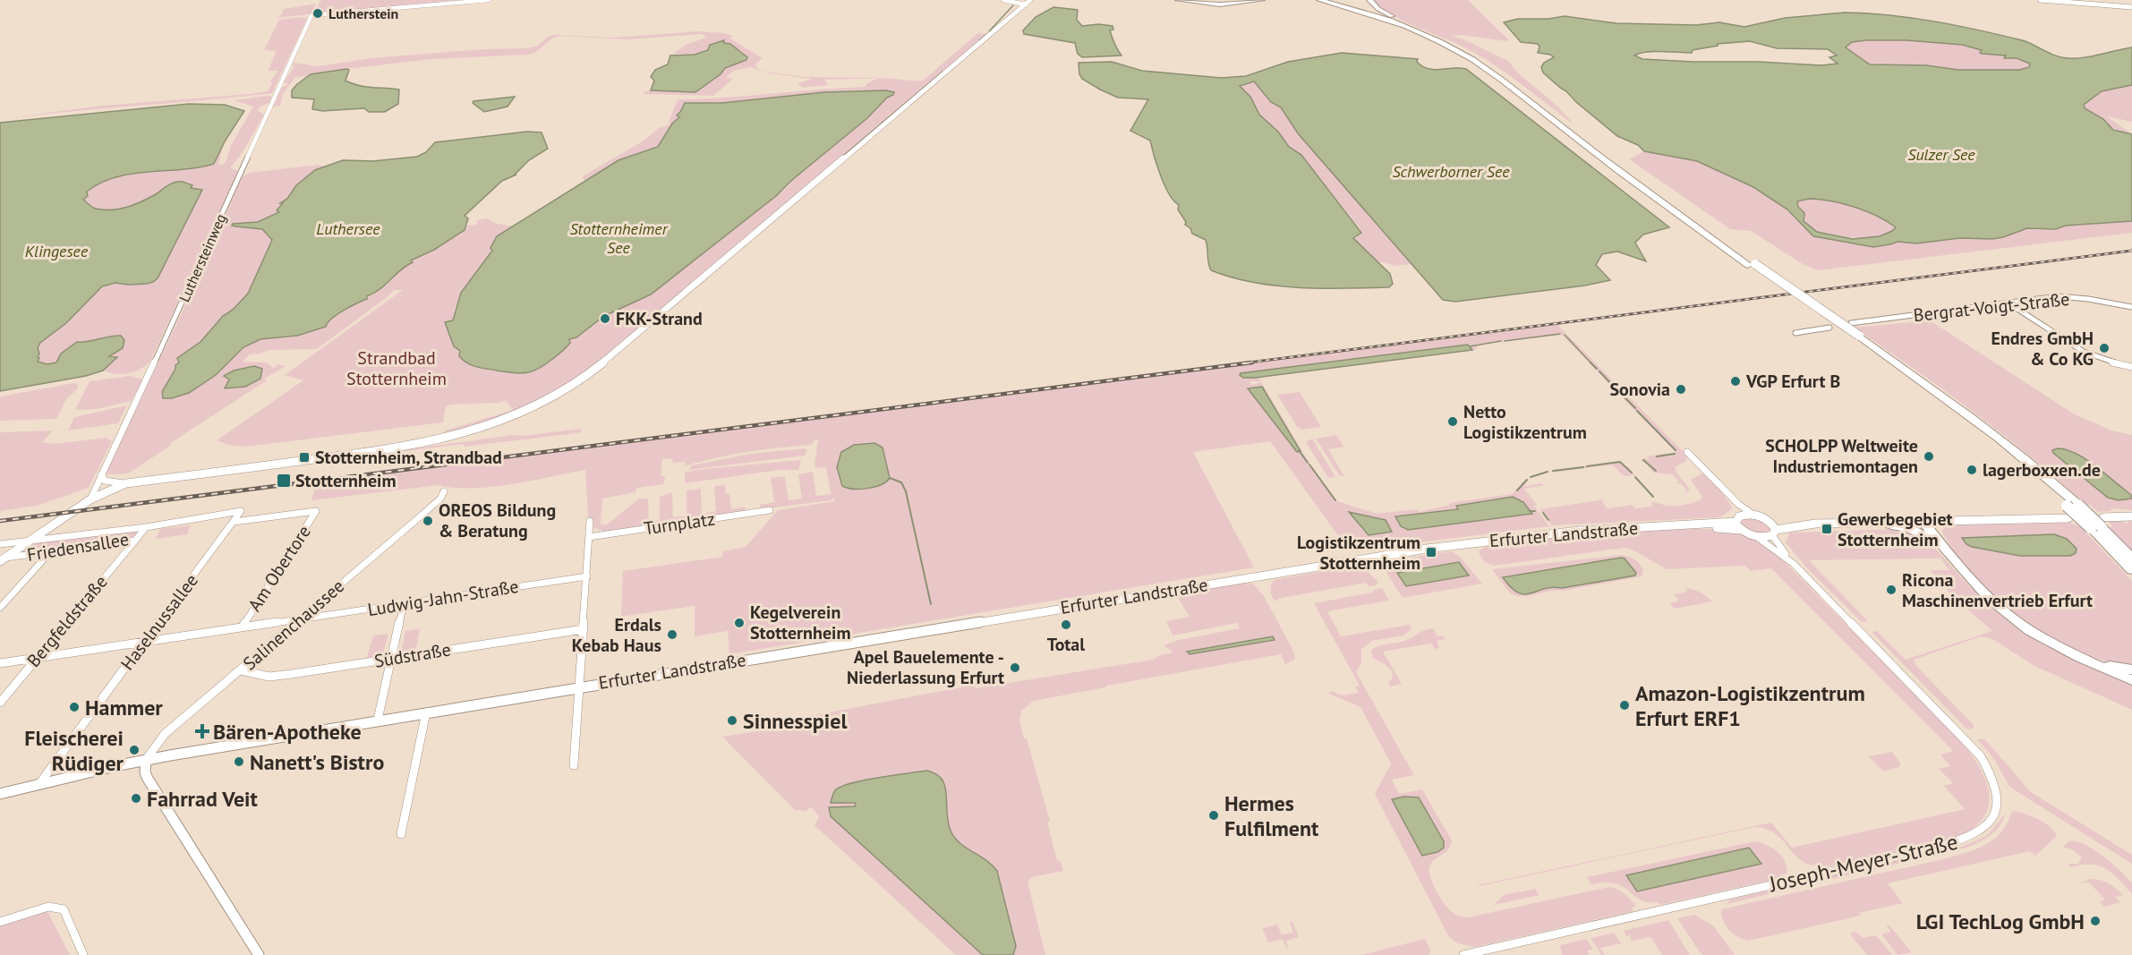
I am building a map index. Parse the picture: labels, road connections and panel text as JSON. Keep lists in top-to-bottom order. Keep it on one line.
{"streets":{"street":["Luthersteinweg","Bergrat-Voigt-Straße","Turnplatz","Erfurter Landstraße","Friedensallee","Am Obertore","Ludwig-Jahn-Straße","Bergfeldstraße","Haselnussallee","Salinenchaussee","Südstraße","Joseph-Meyer-Straße"]},"crossings":[["Erfurter Landstraße","Haselnussallee"],["Erfurter Landstraße","Salinenchaussee"],["Friedensallee","Bergfeldstraße"],["Friedensallee","Haselnussallee"],["Am Obertore","Ludwig-Jahn-Straße"],["Am Obertore","Haselnussallee"],["Ludwig-Jahn-Straße","Bergfeldstraße"],["Ludwig-Jahn-Straße","Haselnussallee"],["Ludwig-Jahn-Straße","Salinenchaussee"],["Salinenchaussee","Südstraße"]],"water":["Sulzer See","Schwerborner See","Luthersee","Stotternheimer See","Klingesee"],"parks":["Strandbad Stotternheim"],"places":{"other":["Lutherstein","FKK-Strand","Endres GmbH & Co KG","VGP Erfurt B","Sonovia","Netto Logistikzentrum","SCHOLPP Weltweite Industriemontagen","lagerboxxen.de","OREOS Bildung & Beratung","Ricona Maschinenvertrieb Erfurt","Kegelverein Stotternheim","Total","Erdals Kebab Haus","Apel Bauelemente - Niederlassung Erfurt","Amazon-Logistikzentrum Erfurt ERF1","Hammer","Sinnesspiel","Fleischerei Rüdiger","Nanett's Bistro","Fahrrad Veit","Hermes Fulfilment","LGI TechLog GmbH"],"transit":["Stotternheim, Strandbad","Stotternheim","Gewerbegebiet Stotternheim","Logistikzentrum Stotternheim"],"health":["Bären-Apotheke"]}}
